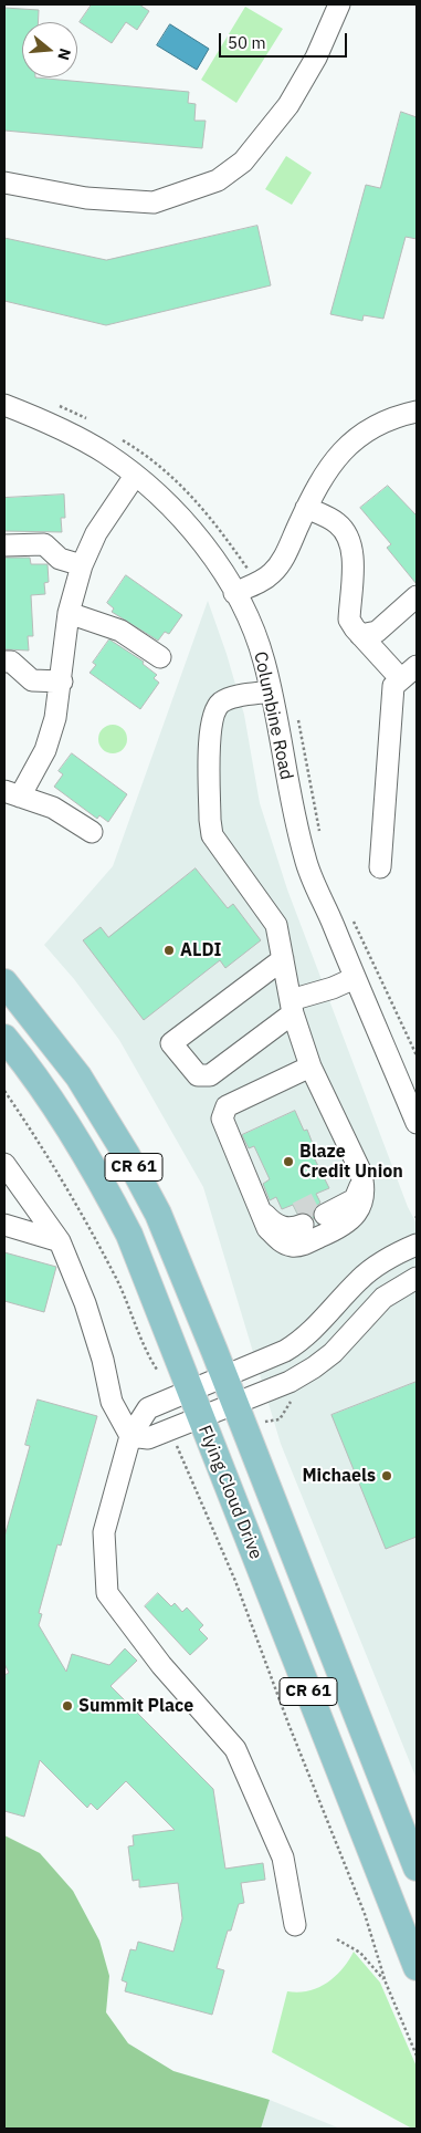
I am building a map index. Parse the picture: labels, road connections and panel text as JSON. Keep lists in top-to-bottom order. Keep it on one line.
{"streets":{"main road":["CR 61","Flying Cloud Drive"],"street":["Columbine Road"]},"places":["ALDI","Blaze Credit Union","Michaels","Summit Place"],"scale_bar":"50 m","north":"right"}
